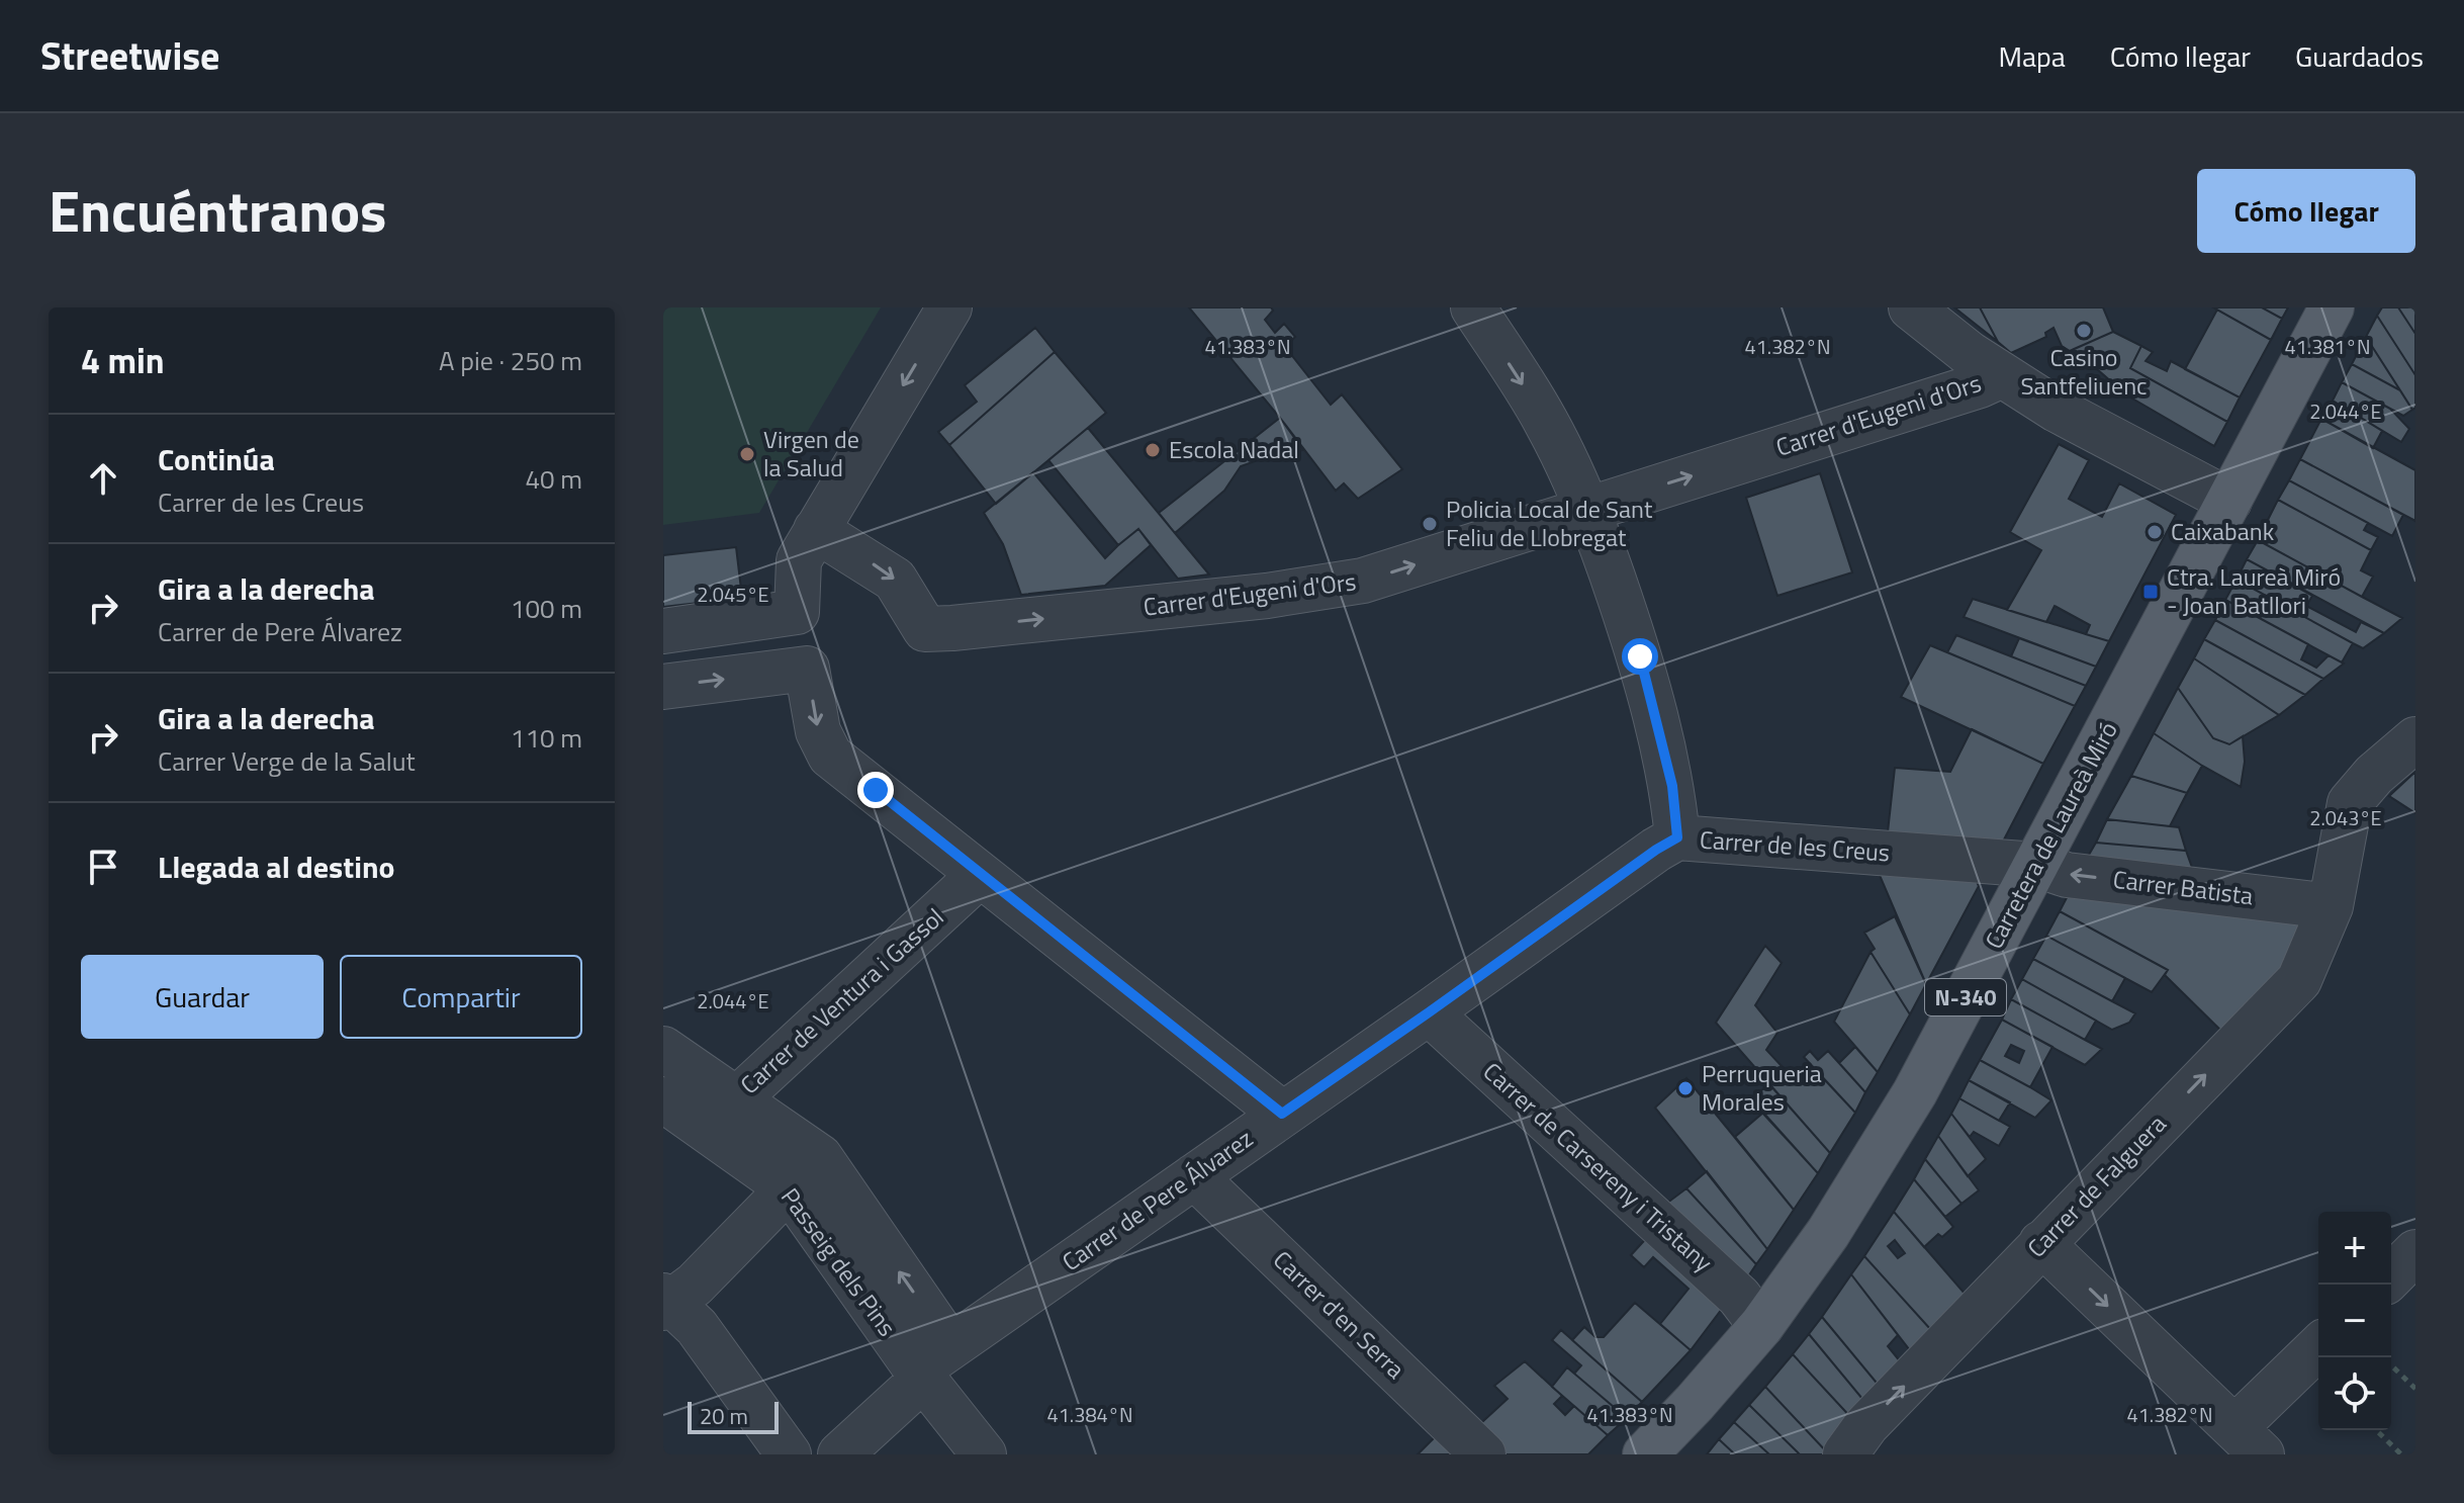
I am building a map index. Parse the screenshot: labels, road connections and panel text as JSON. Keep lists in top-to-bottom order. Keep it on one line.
{"streets":{"main road":["Carretera de Laureà Miró","N-340"],"street":["Carrer d'Eugeni d'Ors","Carrer de les Creus","Carrer Batista","Carrer de Ventura i Gassol","Carrer de Carsereny i Tristany","Carrer de Falguera","Carrer de Pere Álvarez","Passeig dels Pins","Carrer d'en Serra"]},"crossings":[["Carrer d'Eugeni d'Ors","Carrer de les Creus"],["Carretera de Laureà Miró","Carrer de les Creus"],["Carretera de Laureà Miró","Carrer Batista"],["Carretera de Laureà Miró","Carrer de Carsereny i Tristany"],["Carrer de les Creus","Carrer Batista"],["Carrer de les Creus","Carrer de Pere Álvarez"],["Carrer Batista","Carrer de Falguera"],["Carrer de Ventura i Gassol","Passeig dels Pins"],["Carrer de Carsereny i Tristany","Carrer de Pere Álvarez"],["Carrer de Pere Álvarez","Passeig dels Pins"],["Carrer de Pere Álvarez","Carrer d'en Serra"]],"one_way":["Carrer d'Eugeni d'Ors","Carrer Batista","Carrer de Falguera"],"places":{"other":["Casino Santfeliuenc","Escola Nadal","Virgen de la Salud","Policia Local de Sant Feliu de Llobregat","Caixabank","Perruqueria Morales"],"transit":["Ctra. Laureà Miró - Joan Batllori"]},"scale_bar":"20 m","page":{"header":"Streetwise","nav":["Mapa","Cómo llegar","Guardados"],"title":"Encuéntranos","buttons":["Cómo llegar",["Guardar","Compartir"]],"heading":["4 min","A pie · 250 m"],"list":[["Continúa","Carrer de les Creus","40 m"],["Gira a la derecha","Carrer de Pere Álvarez","100 m"],["Gira a la derecha","Carrer Verge de la Salut","110 m"],"Llegada al destino"],"map_buttons":["+","−"],"scale":"20 m"},"coordinates":["41.383°N","41.382°N","41.381°N","2.044°E","2.045°E","2.043°E","41.384°N"]}
